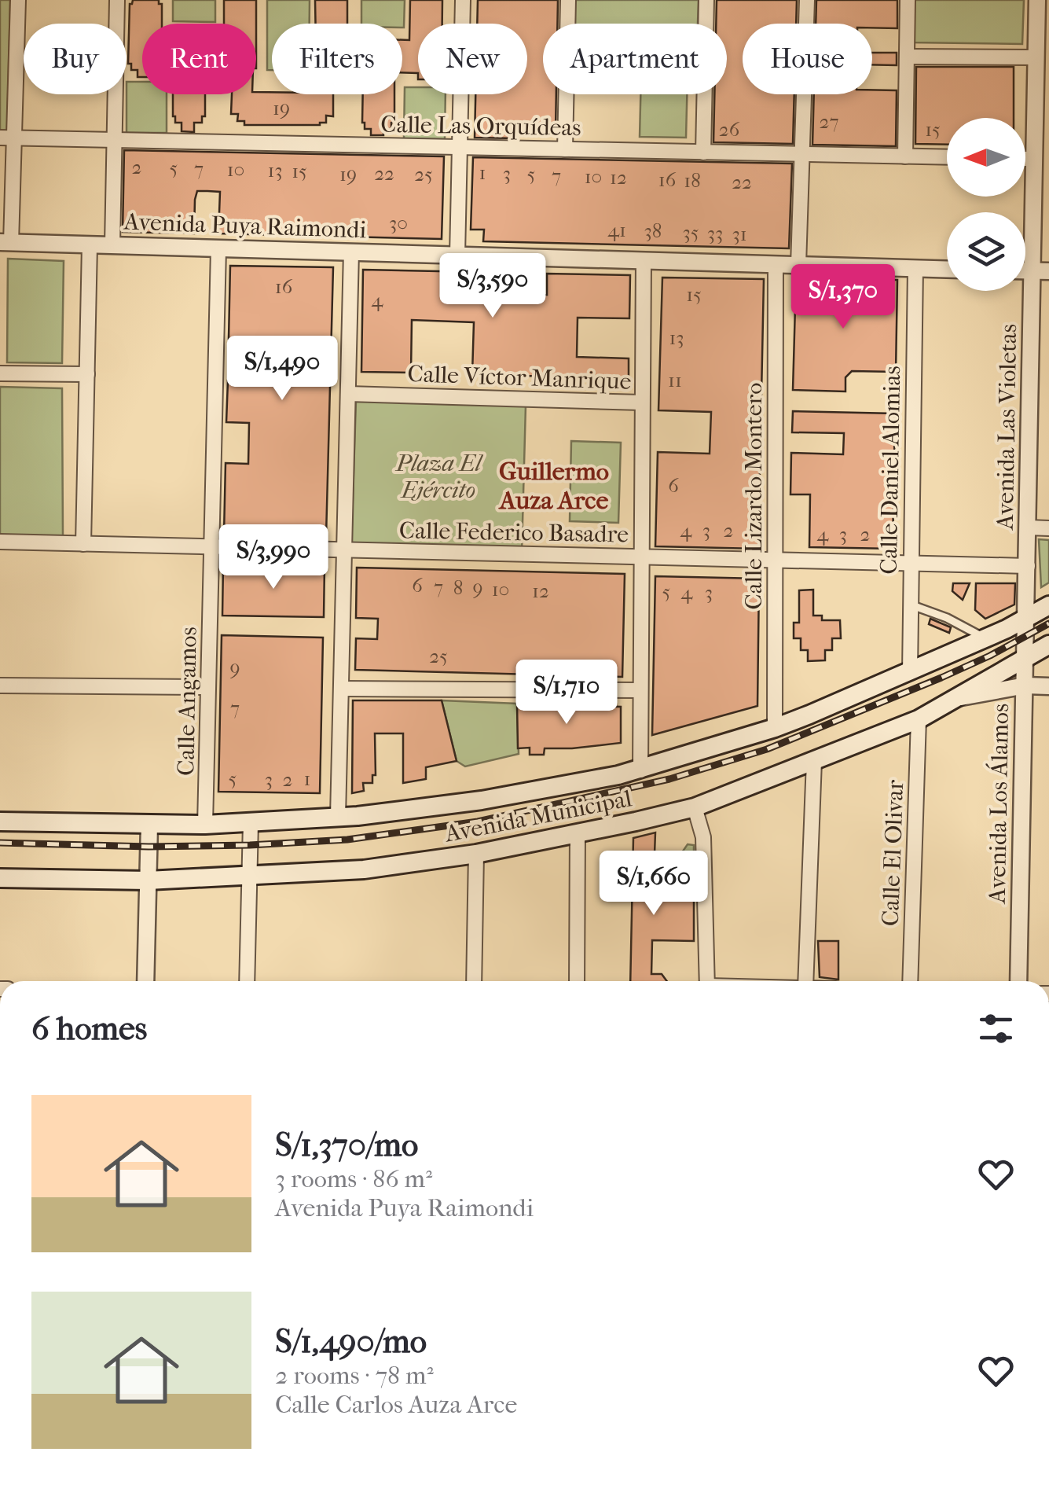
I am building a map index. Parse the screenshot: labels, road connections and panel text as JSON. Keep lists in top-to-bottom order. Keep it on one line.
{"streets":{"main road":["Avenida Municipal"],"street":["Calle Las Orquídeas","Avenida Puya Raimondi","Calle Víctor Manrique","Avenida Las Violetas","Calle Daniel Alomias","Calle Lizardo Montero","Calle Federico Basadre","Calle Angamos","Avenida Los Álamos","Calle El Olivar"]},"crossings":[["Avenida Puya Raimondi","Calle Daniel Alomias"],["Avenida Puya Raimondi","Calle Lizardo Montero"],["Avenida Puya Raimondi","Calle Angamos"],["Avenida Las Violetas","Calle Federico Basadre"],["Avenida Las Violetas","Avenida Los Álamos"],["Avenida Las Violetas","Avenida Municipal"],["Calle Daniel Alomias","Calle Federico Basadre"],["Calle Daniel Alomias","Avenida Municipal"],["Calle Lizardo Montero","Calle Federico Basadre"],["Calle Lizardo Montero","Avenida Municipal"],["Calle Federico Basadre","Calle Angamos"],["Calle Angamos","Avenida Municipal"],["Avenida Los Álamos","Avenida Municipal"],["Avenida Municipal","Calle El Olivar"]],"districts":["Guillermo Auza Arce"],"parks":["Plaza El Ejército"],"house_numbers":["19","27","26","15","2","5","7","10","13","15","1","22","3","19","25","5","7","10","12","16","18","22","30","41","38","35","33","31","16","15","4","13","11","6","4","3","2","4","3","2","6","7","8","9","10","12","5","4","3","25","9","7","5","1","3","2"],"north":"left","page":{"chip":["Buy","Rent","Filters","New","Apartment","House"],"price":["S/3,590","S/1,370","S/1,490","S/3,990","S/1,710","S/1,660"],"heading":"6 homes","list":[{"name":"S/1,370/mo","note":"3 rooms · 86 m² · Avenida Puya Raimondi"},{"name":"S/1,490/mo","note":"2 rooms · 78 m² · Calle Carlos Auza Arce"}]}}
